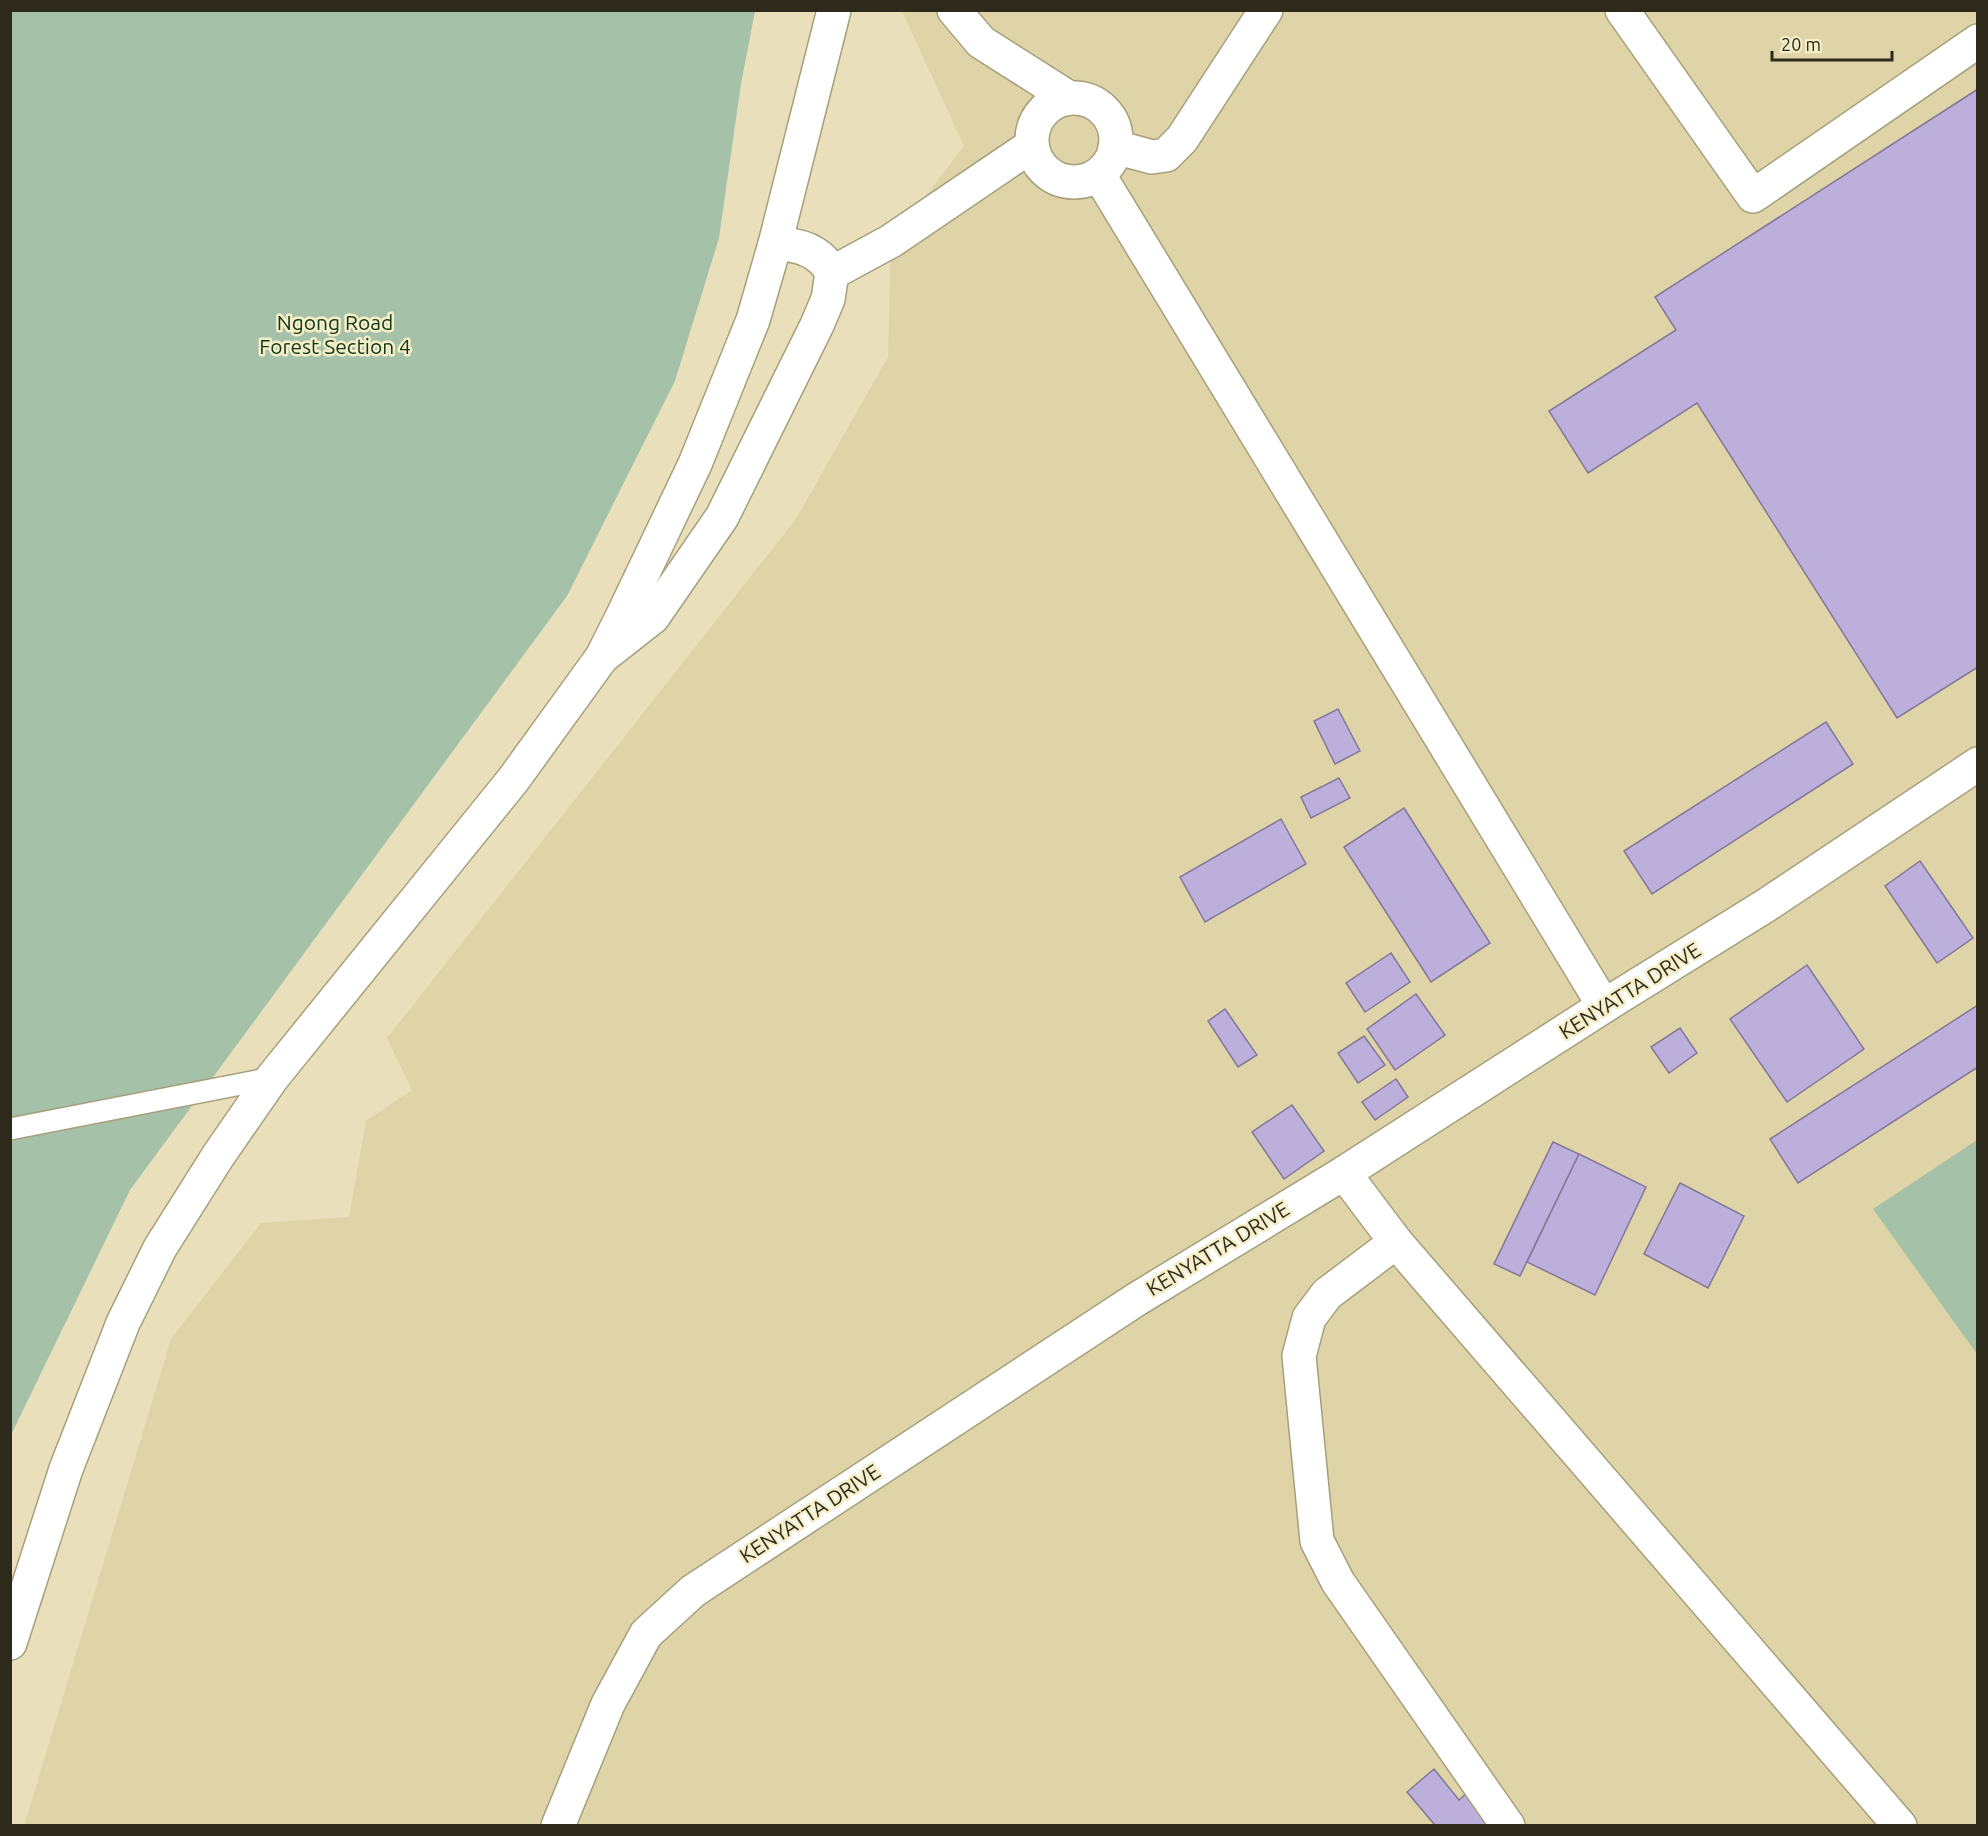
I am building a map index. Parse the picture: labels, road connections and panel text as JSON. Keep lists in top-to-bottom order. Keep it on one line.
{"streets":{"street":["KENYATTA DRIVE"]},"parks":["Ngong Road Forest Section 4"],"scale_bar":"20 m"}
